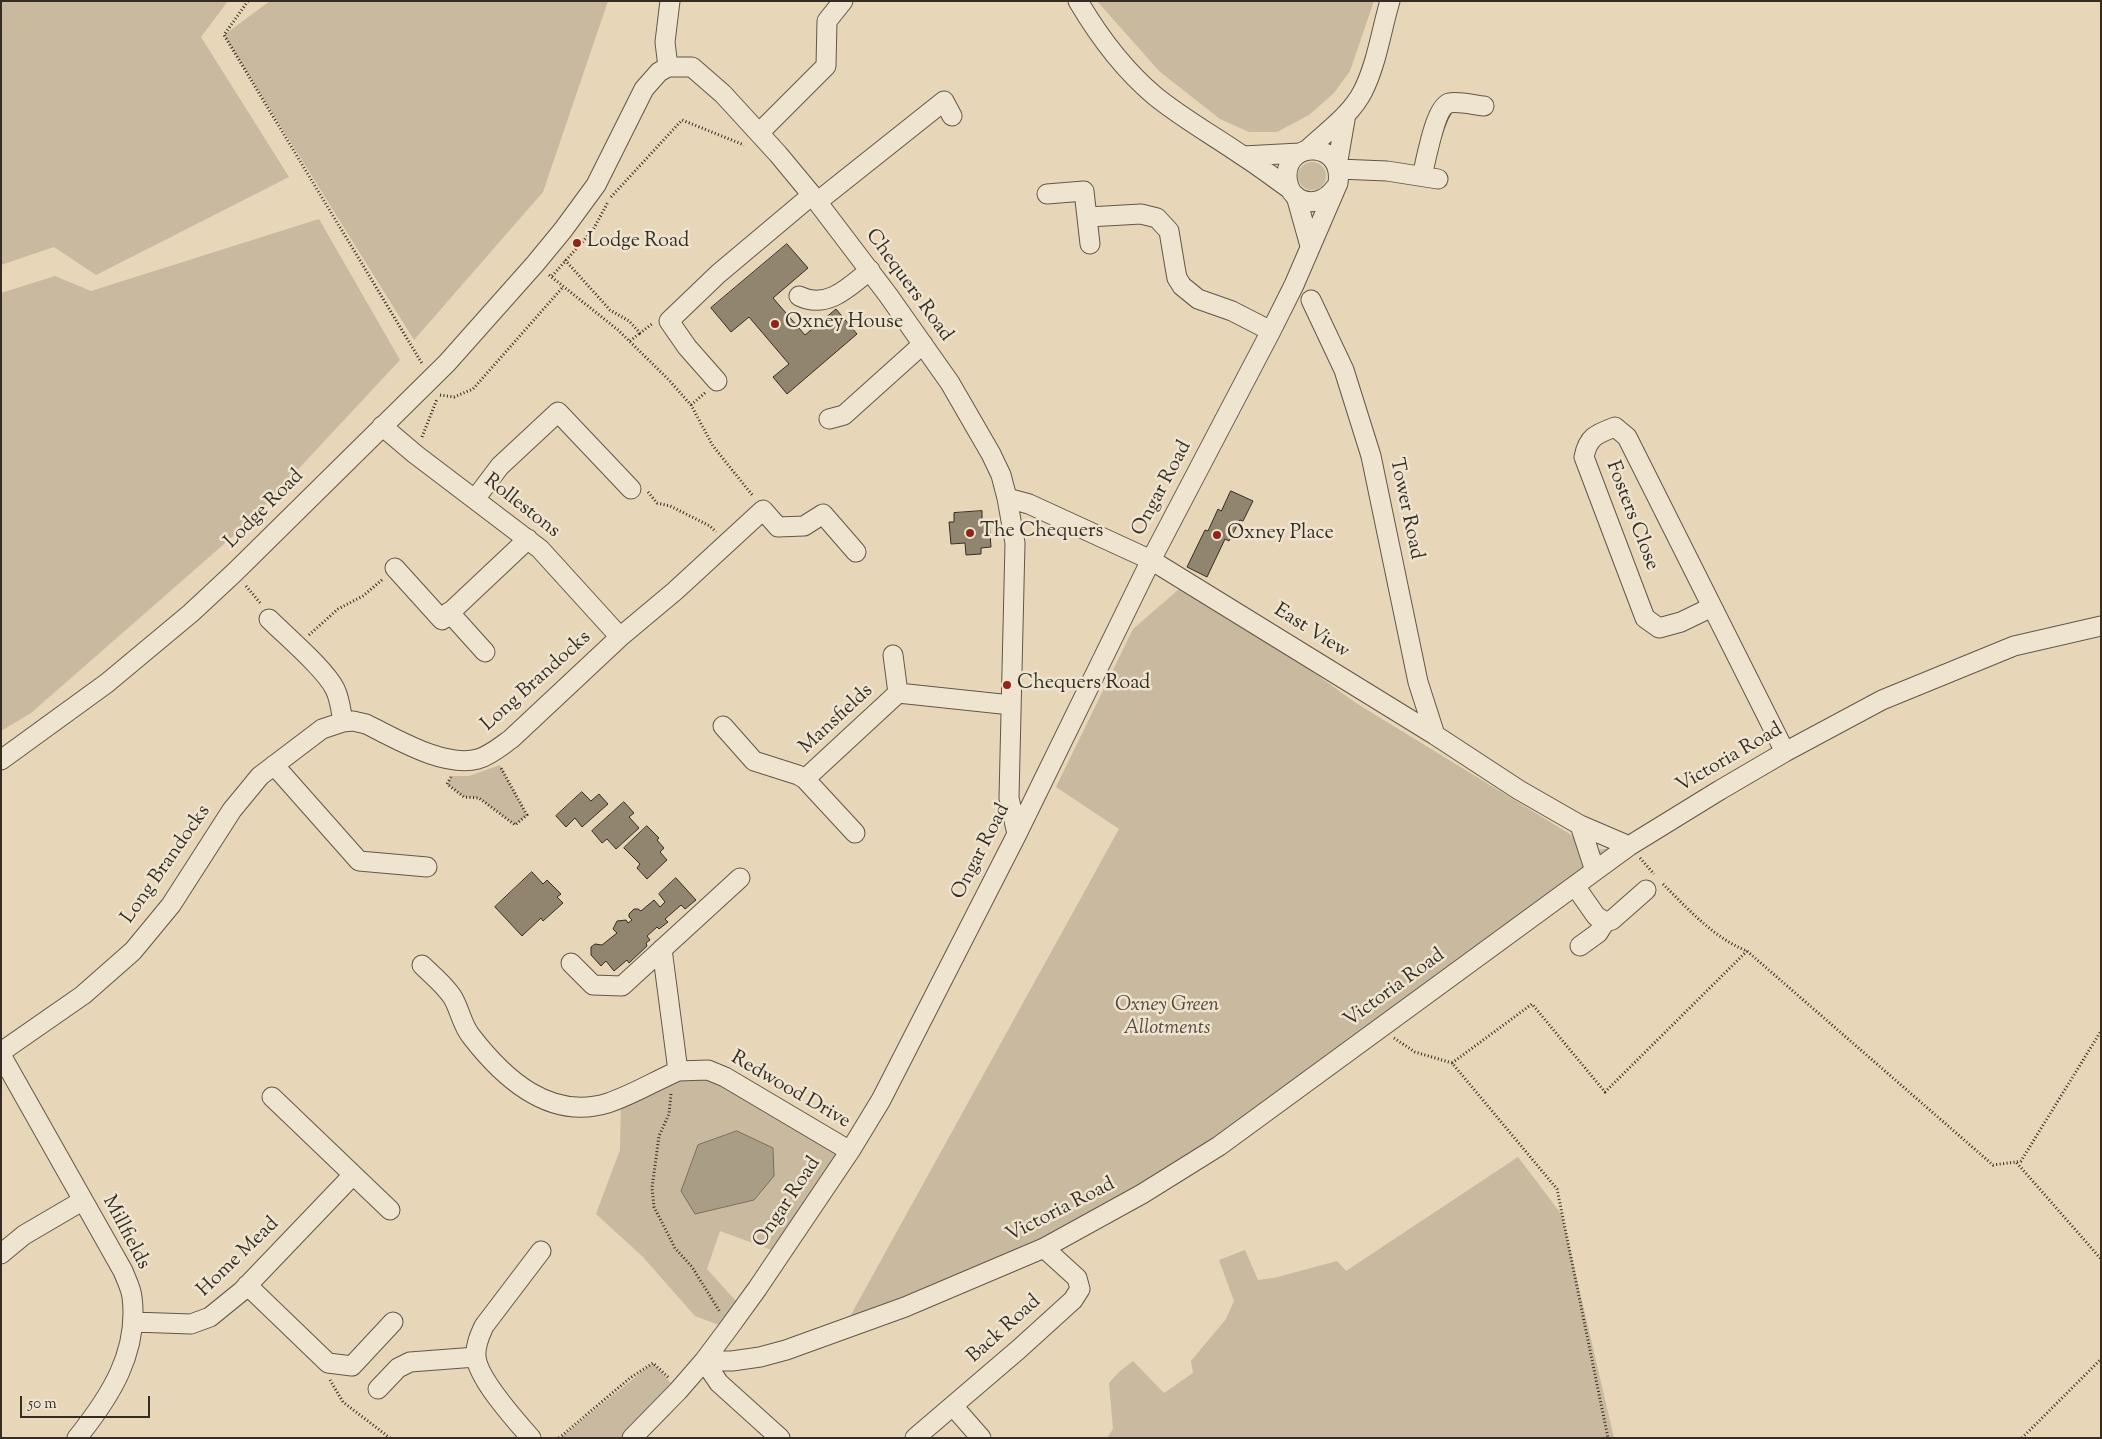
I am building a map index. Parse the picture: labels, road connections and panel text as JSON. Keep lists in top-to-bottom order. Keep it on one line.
{"streets":{"street":["Chequers Road","Ongar Road","Rollestons","Tower Road","Lodge Road","Fosters Close","East View","Long Brandocks","Mansfields","Victoria Road","Redwood Drive","Millfields","Home Mead","Back Road"]},"crossings":[["Chequers Road","Ongar Road"],["Chequers Road","Lodge Road"],["Chequers Road","East View"],["Chequers Road","Mansfields"],["Ongar Road","East View"],["Ongar Road","Victoria Road"],["Ongar Road","Redwood Drive"],["Rollestons","Lodge Road"],["Rollestons","Long Brandocks"],["Tower Road","East View"],["Fosters Close","Victoria Road"],["East View","Victoria Road"],["Long Brandocks","Millfields"],["Victoria Road","Back Road"],["Millfields","Home Mead"]],"parks":["Oxney Green Allotments"],"places":["Lodge Road","Oxney House","The Chequers","Oxney Place","Chequers Road"],"scale_bar":"50 m"}
